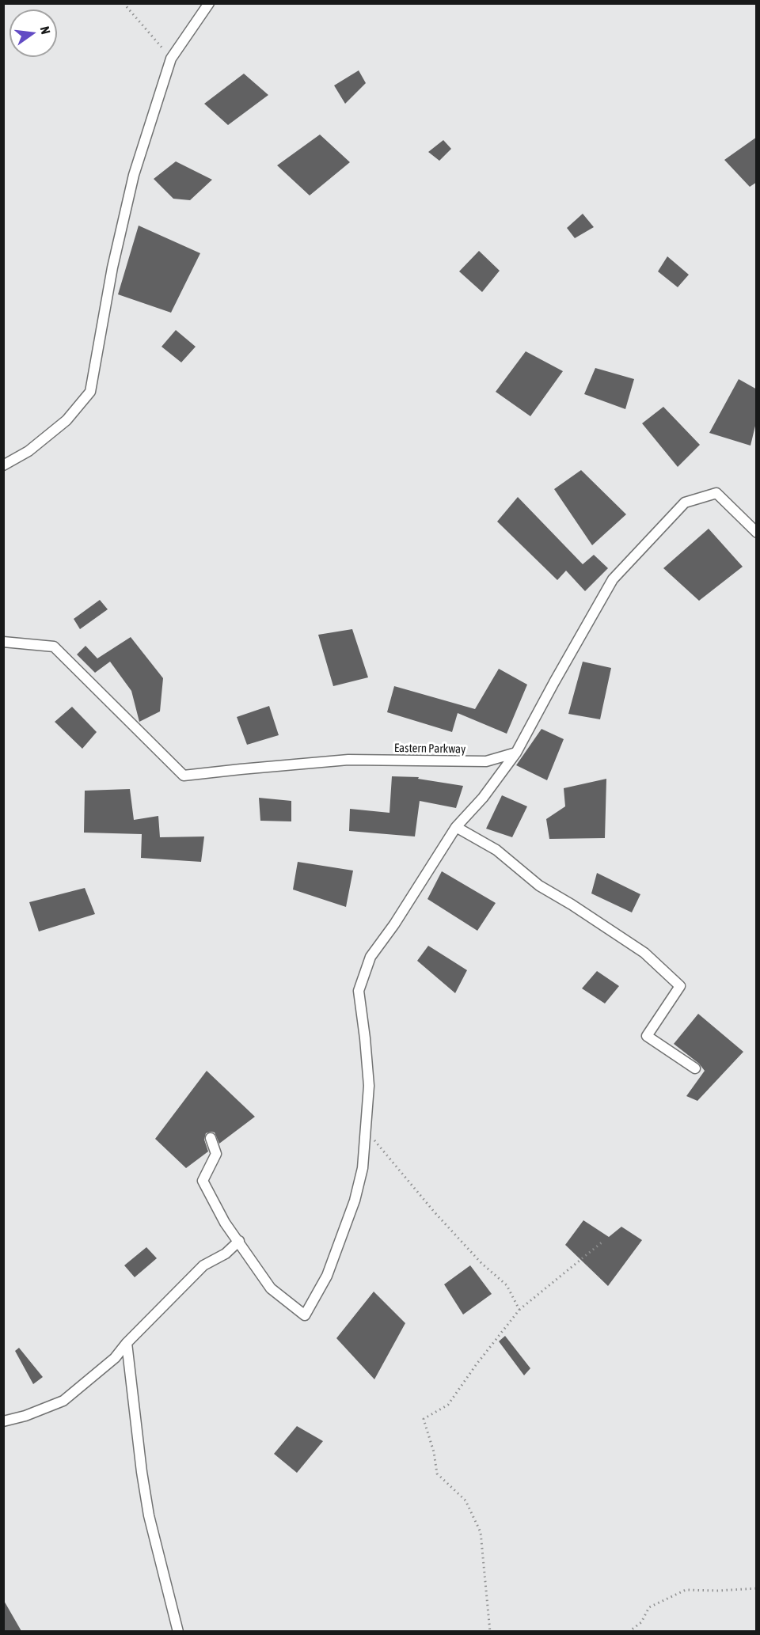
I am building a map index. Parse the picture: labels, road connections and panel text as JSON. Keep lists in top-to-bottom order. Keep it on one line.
{"streets":{"street":["Eastern Parkway"]},"north":"right"}
